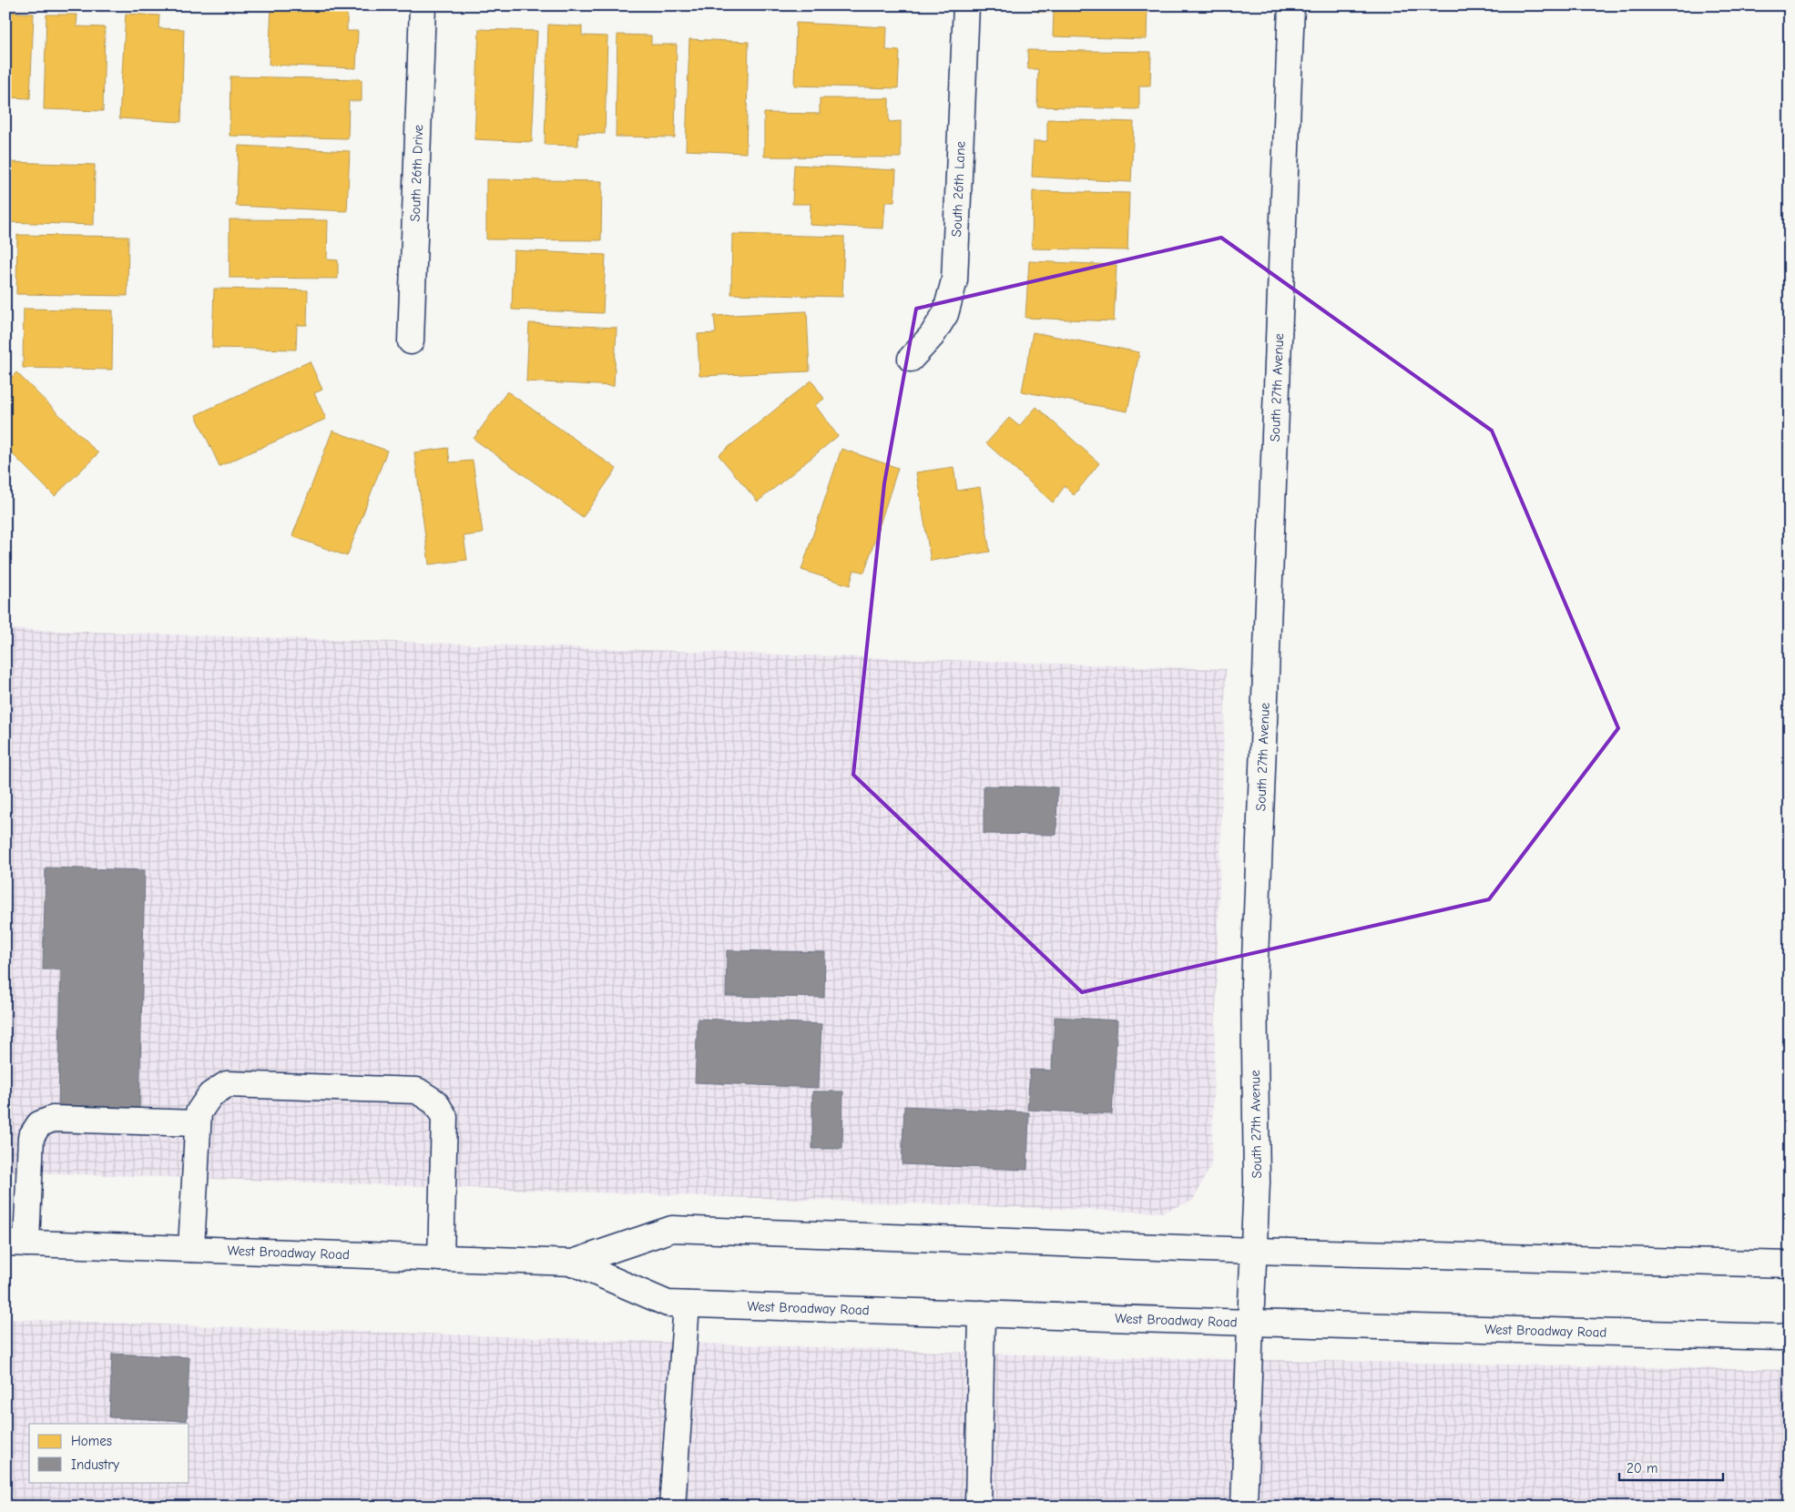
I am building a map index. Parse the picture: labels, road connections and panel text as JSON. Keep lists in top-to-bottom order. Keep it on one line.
{"streets":{"main road":["South 26th Drive","South 26th Lane","South 27th Avenue","West Broadway Road"]},"crossings":[["South 27th Avenue","West Broadway Road"]],"legend":["Homes","Industry"],"scale_bar":"20 m"}
